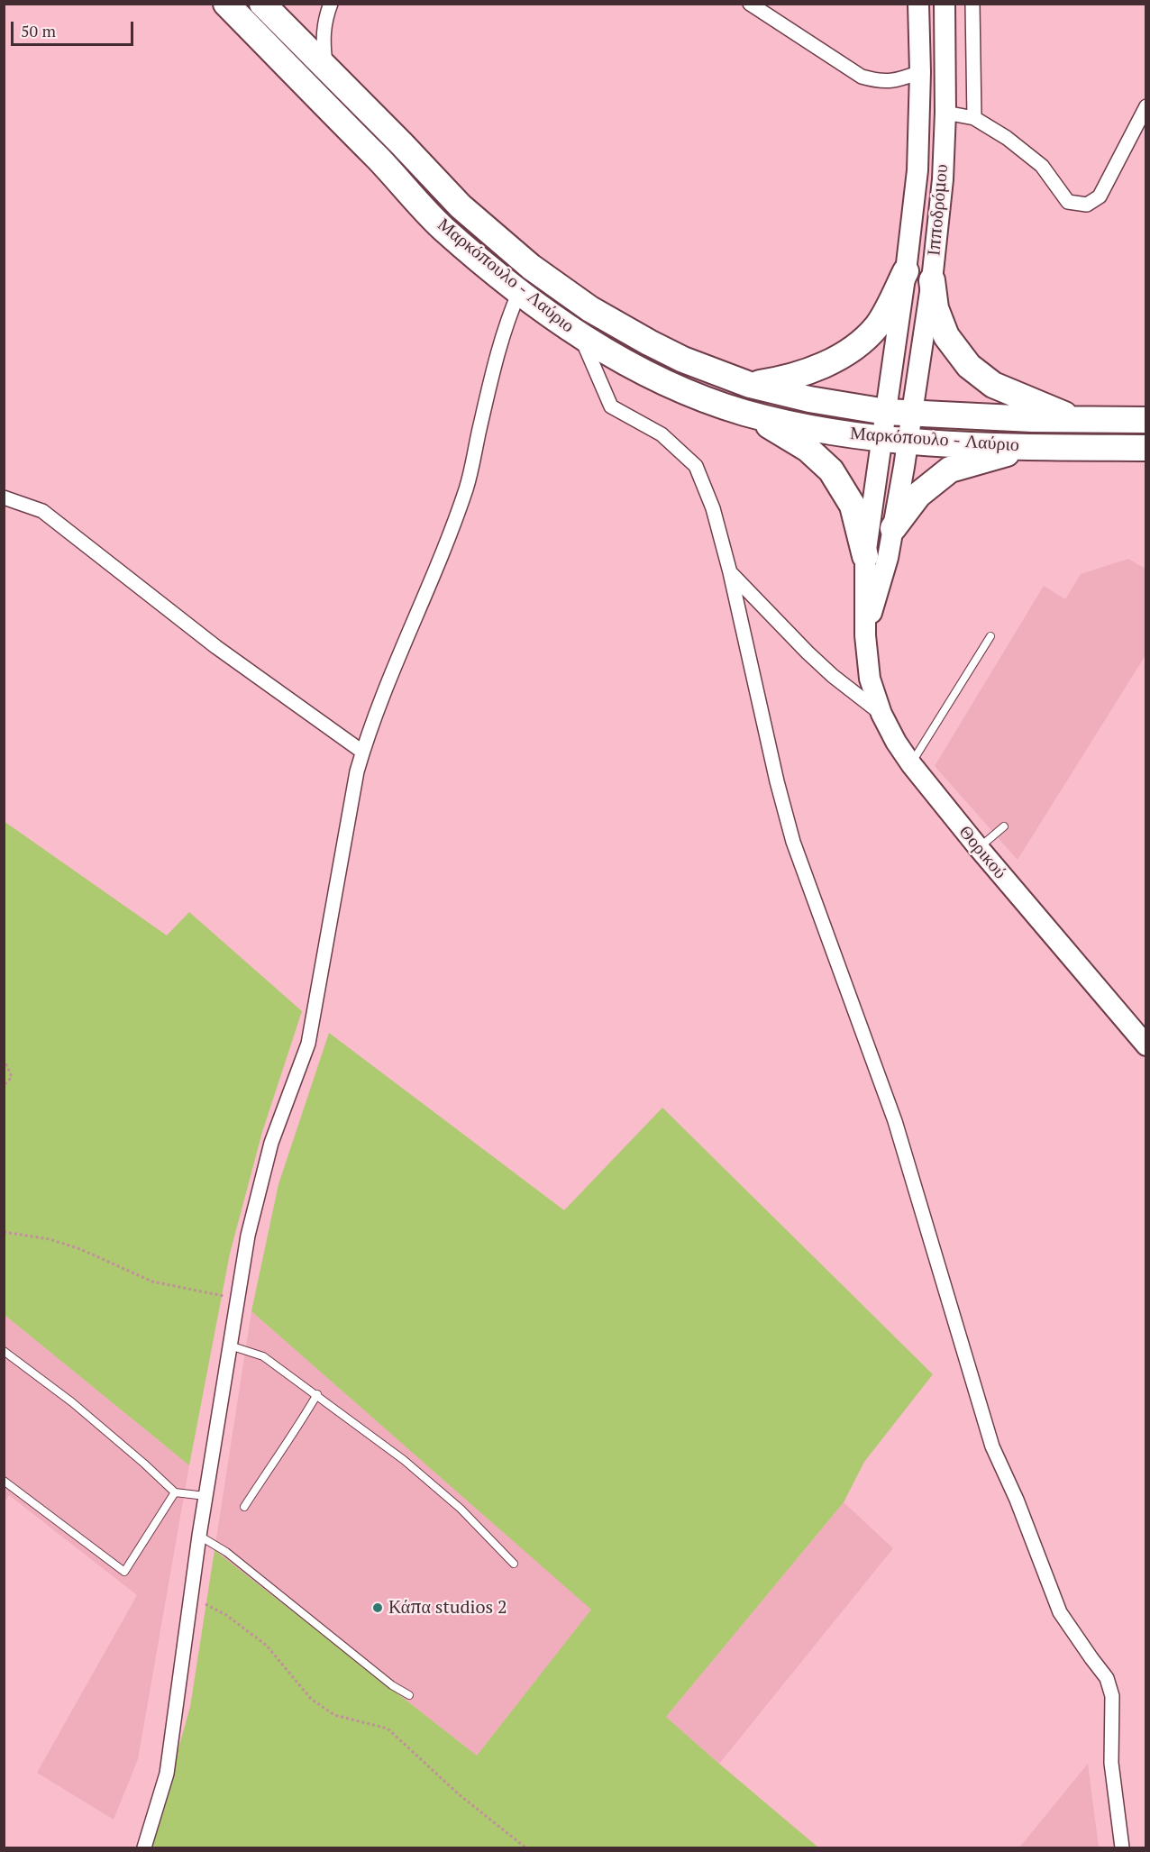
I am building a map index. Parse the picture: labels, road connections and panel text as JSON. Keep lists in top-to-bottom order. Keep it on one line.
{"streets":{"highway":["Μαρκόπουλο - Λαύριο"],"main road":["Ιπποδρόμου","Θορικού"]},"crossings":[["Ιπποδρόμου","Μαρκόπουλο - Λαύριο"],["Ιπποδρόμου","Θορικού"],["Μαρκόπουλο - Λαύριο","Θορικού"]],"places":["Κάπα studios 2"],"scale_bar":"50 m"}
